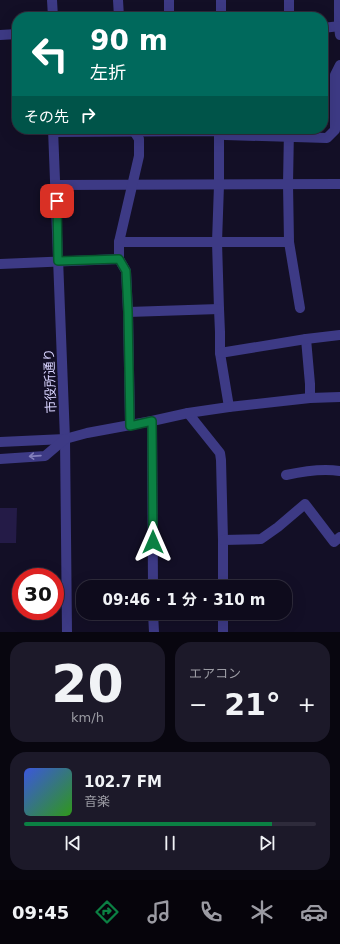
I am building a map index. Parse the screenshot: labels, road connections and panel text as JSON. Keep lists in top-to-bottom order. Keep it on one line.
{"streets":{"street":["市役所通り"]},"page":{"turn":["90 m","左折"],"then":"その先","limit":"30","trip":"09:46 · 1 分 · 310 m","tile":[["20","km/h"],"エアコン"],"heat":["−","21°","+"],"song":["102.7 FM","音楽"],"tabs":"09:45"}}
